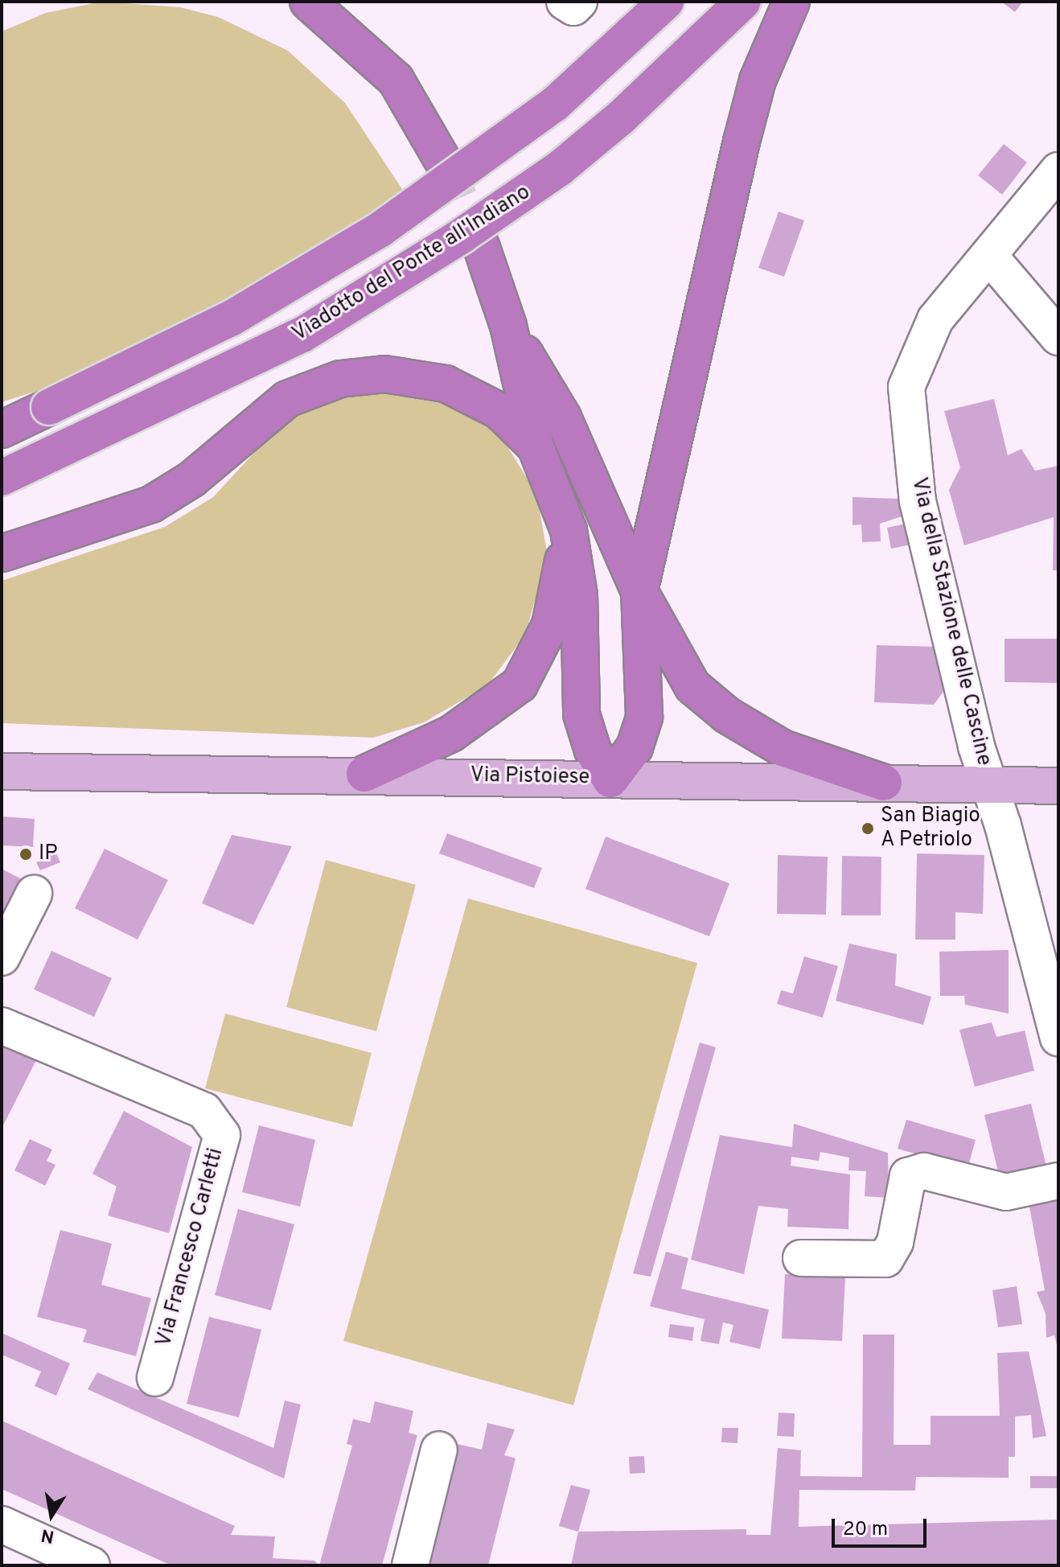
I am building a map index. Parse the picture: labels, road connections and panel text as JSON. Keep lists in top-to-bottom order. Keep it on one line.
{"streets":{"highway":["Viadotto del Ponte all'Indiano"],"main road":["Via Pistoiese"],"street":["Via della Stazione delle Cascine","Via Francesco Carletti"]},"crossings":[["Via della Stazione delle Cascine","Via Pistoiese"]],"places":["San Biagio A Petriolo","IP"],"scale_bar":"20 m","north":"bottom"}
